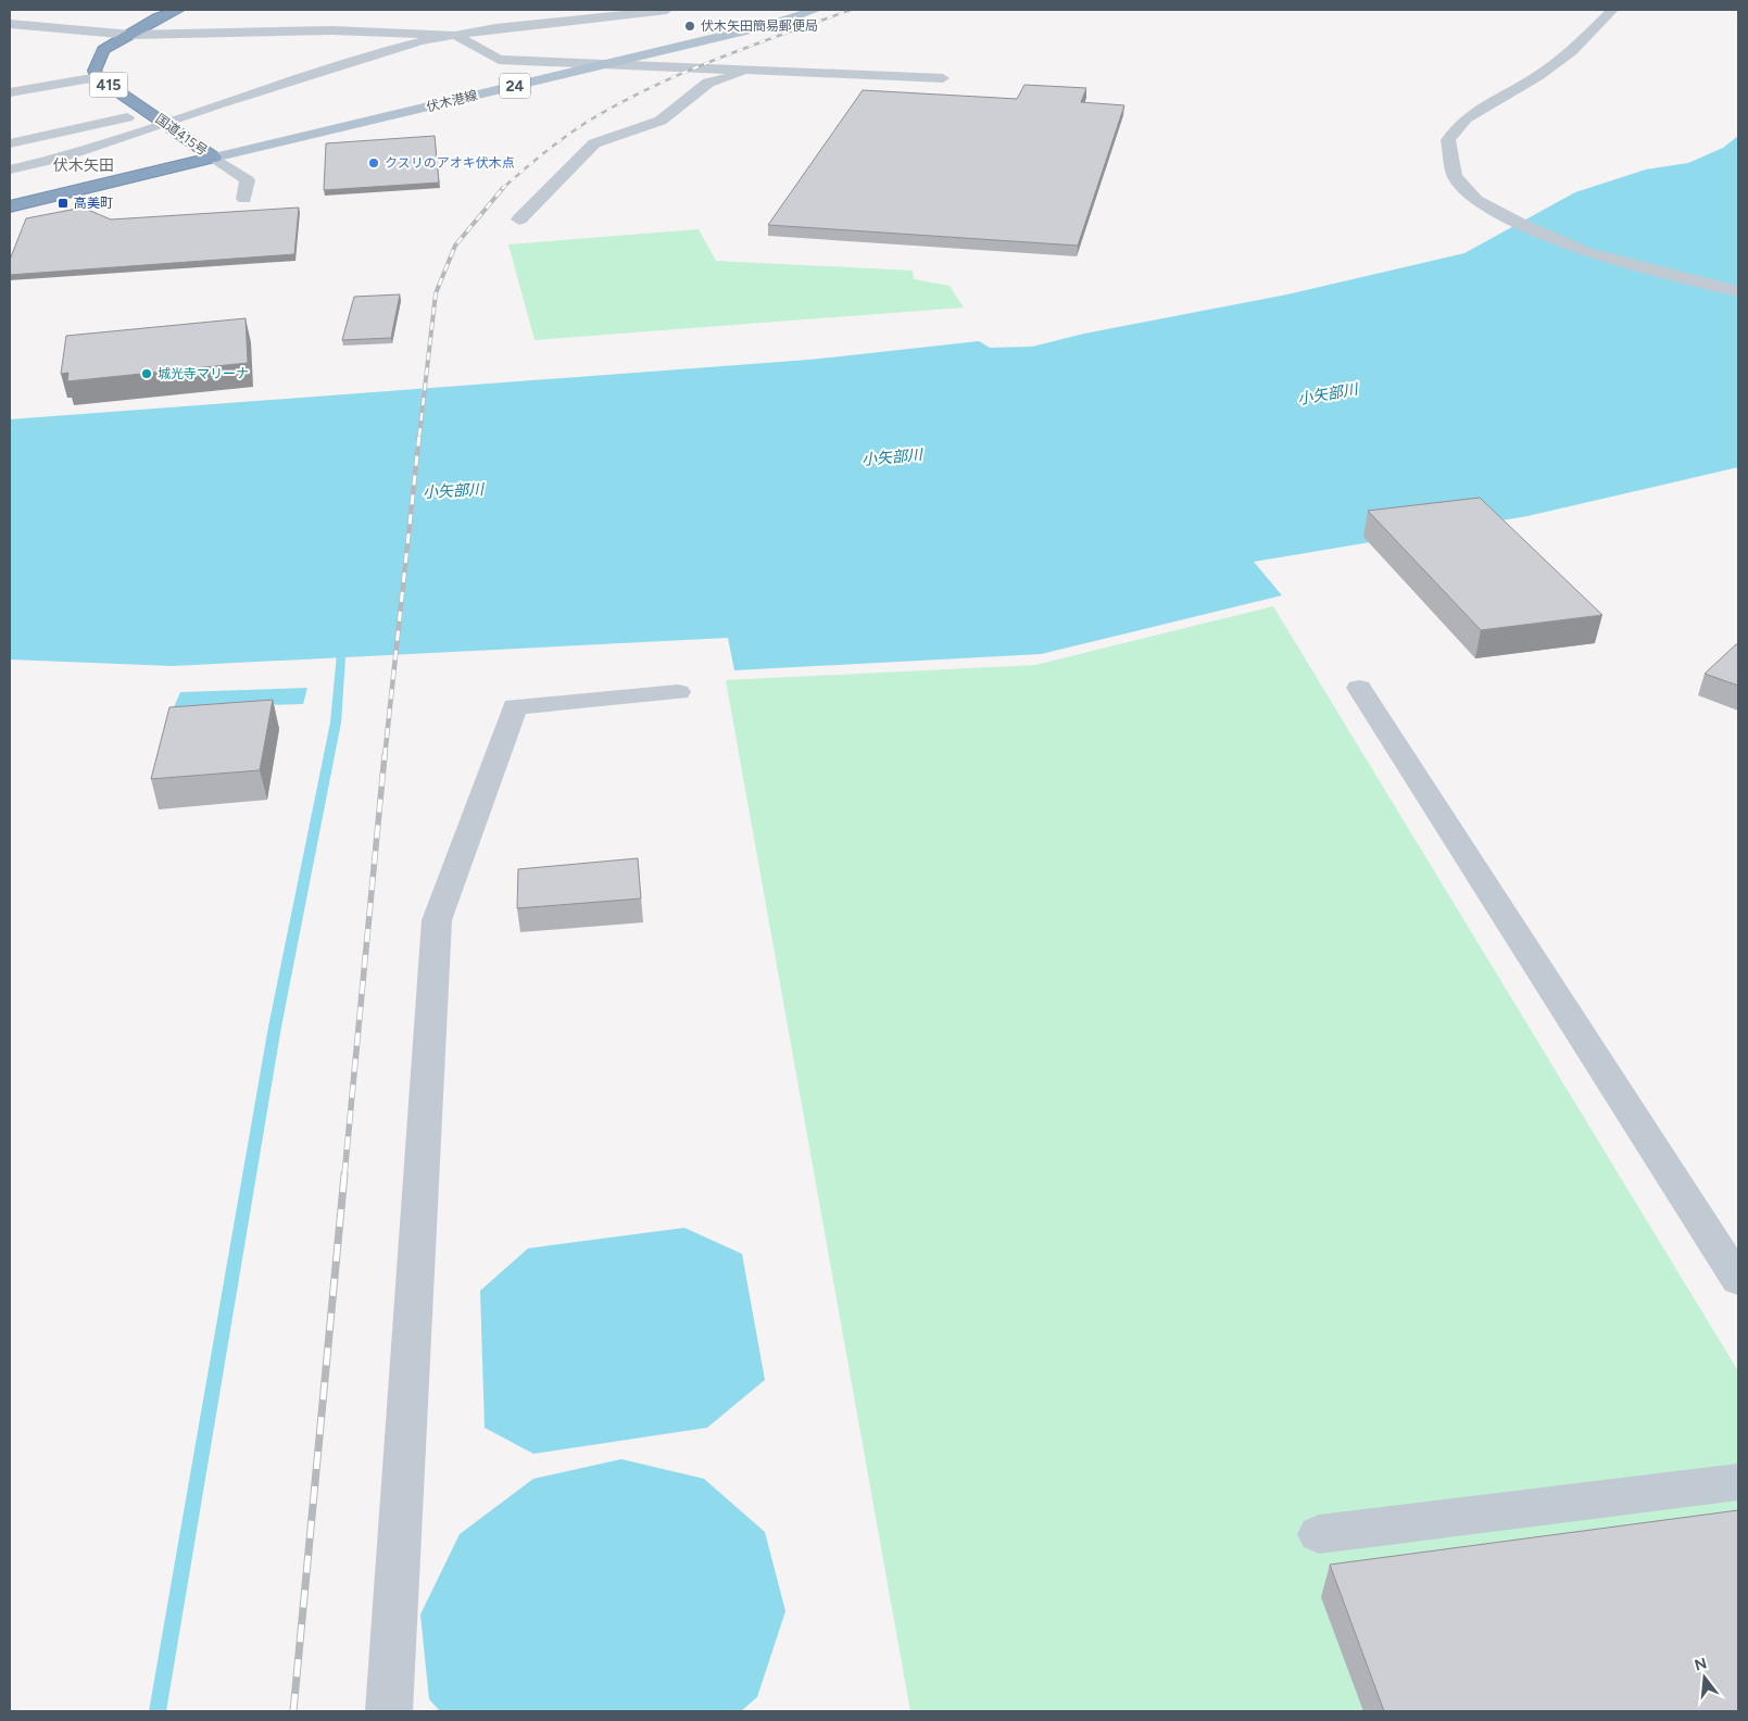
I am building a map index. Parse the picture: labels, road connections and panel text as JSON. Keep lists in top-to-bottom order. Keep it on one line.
{"streets":{"highway":["415","国道415号"],"main road":["24","伏木港線"]},"crossings":[["415","国道415号"],["伏木港線","国道415号"]],"districts":["伏木矢田"],"water":["小矢部川"],"places":{"other":["伏木矢田簡易郵便局","クスリのアオキ伏木点","城光寺マリーナ"],"transit":["高美町"]},"north":"top"}
